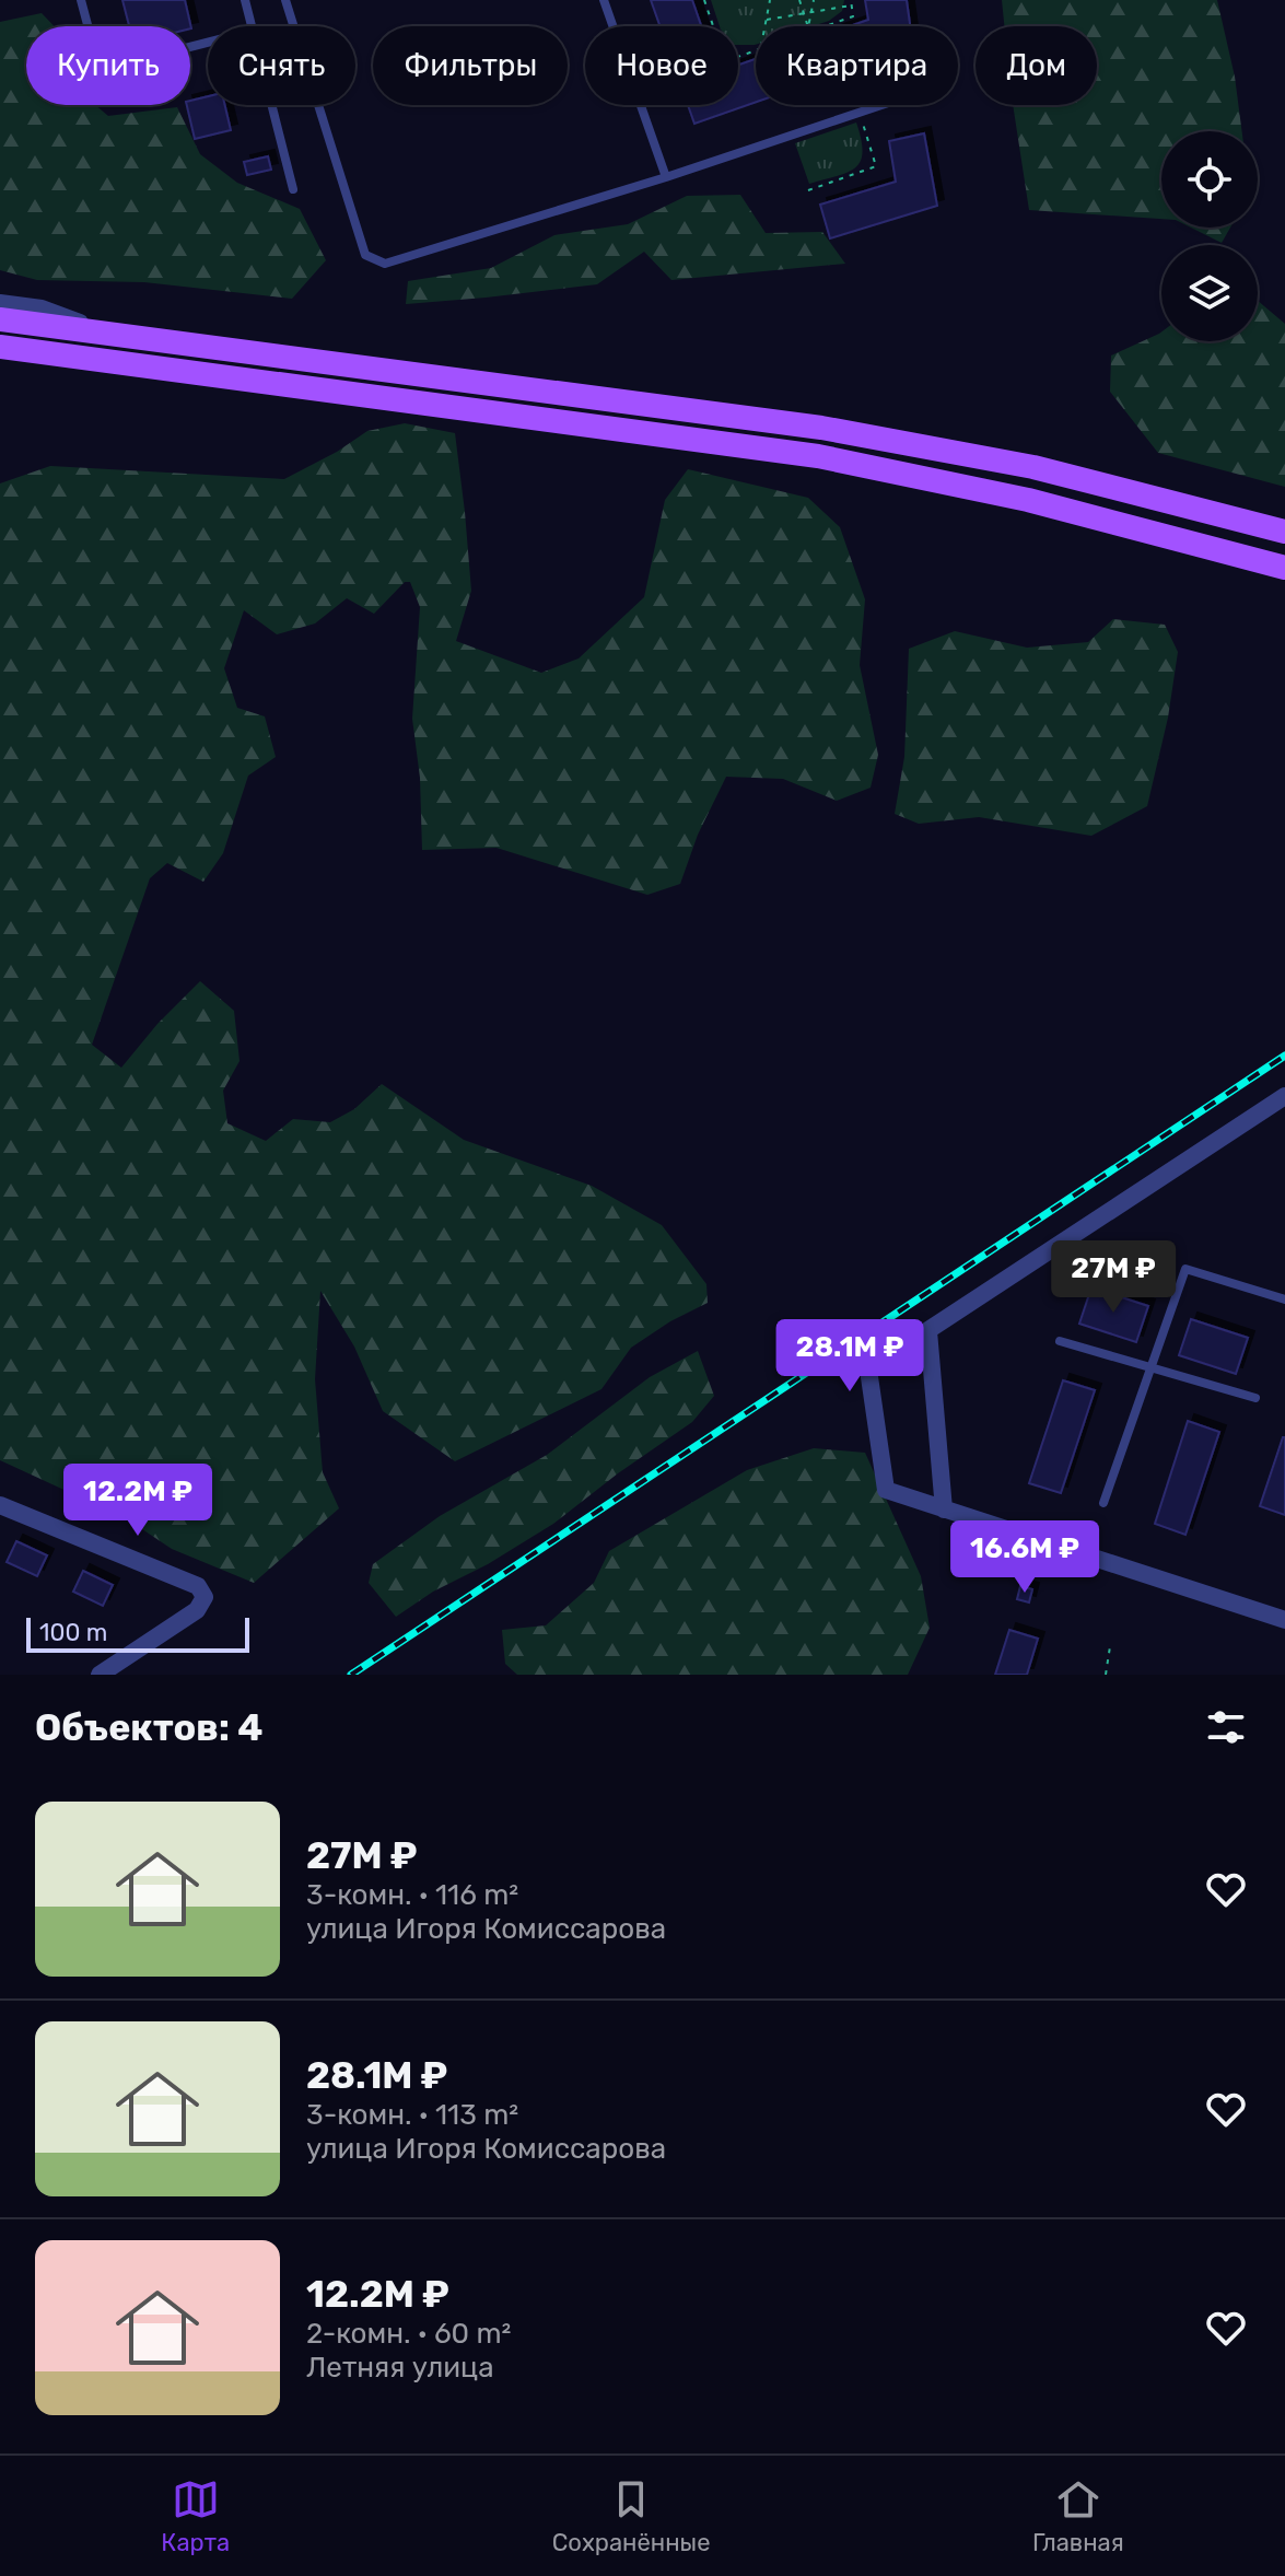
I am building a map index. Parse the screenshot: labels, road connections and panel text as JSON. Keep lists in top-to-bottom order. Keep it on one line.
{"scale_bar":"100 m","page":{"chip":["Купить","Снять","Фильтры","Новое","Квартира","Дом"],"price":["27M ₽","28.1M ₽","12.2M ₽","16.6M ₽"],"scale":"100 m","heading":"Объектов: 4","list":[{"name":"27M ₽","note":"3-комн. · 116 m² · улица Игоря Комиссарова"},{"name":"28.1M ₽","note":"3-комн. · 113 m² · улица Игоря Комиссарова"},{"name":"12.2M ₽","note":"2-комн. · 60 m² · Летняя улица"}],"tabs":["Карта","Сохранённые","Главная"]}}
